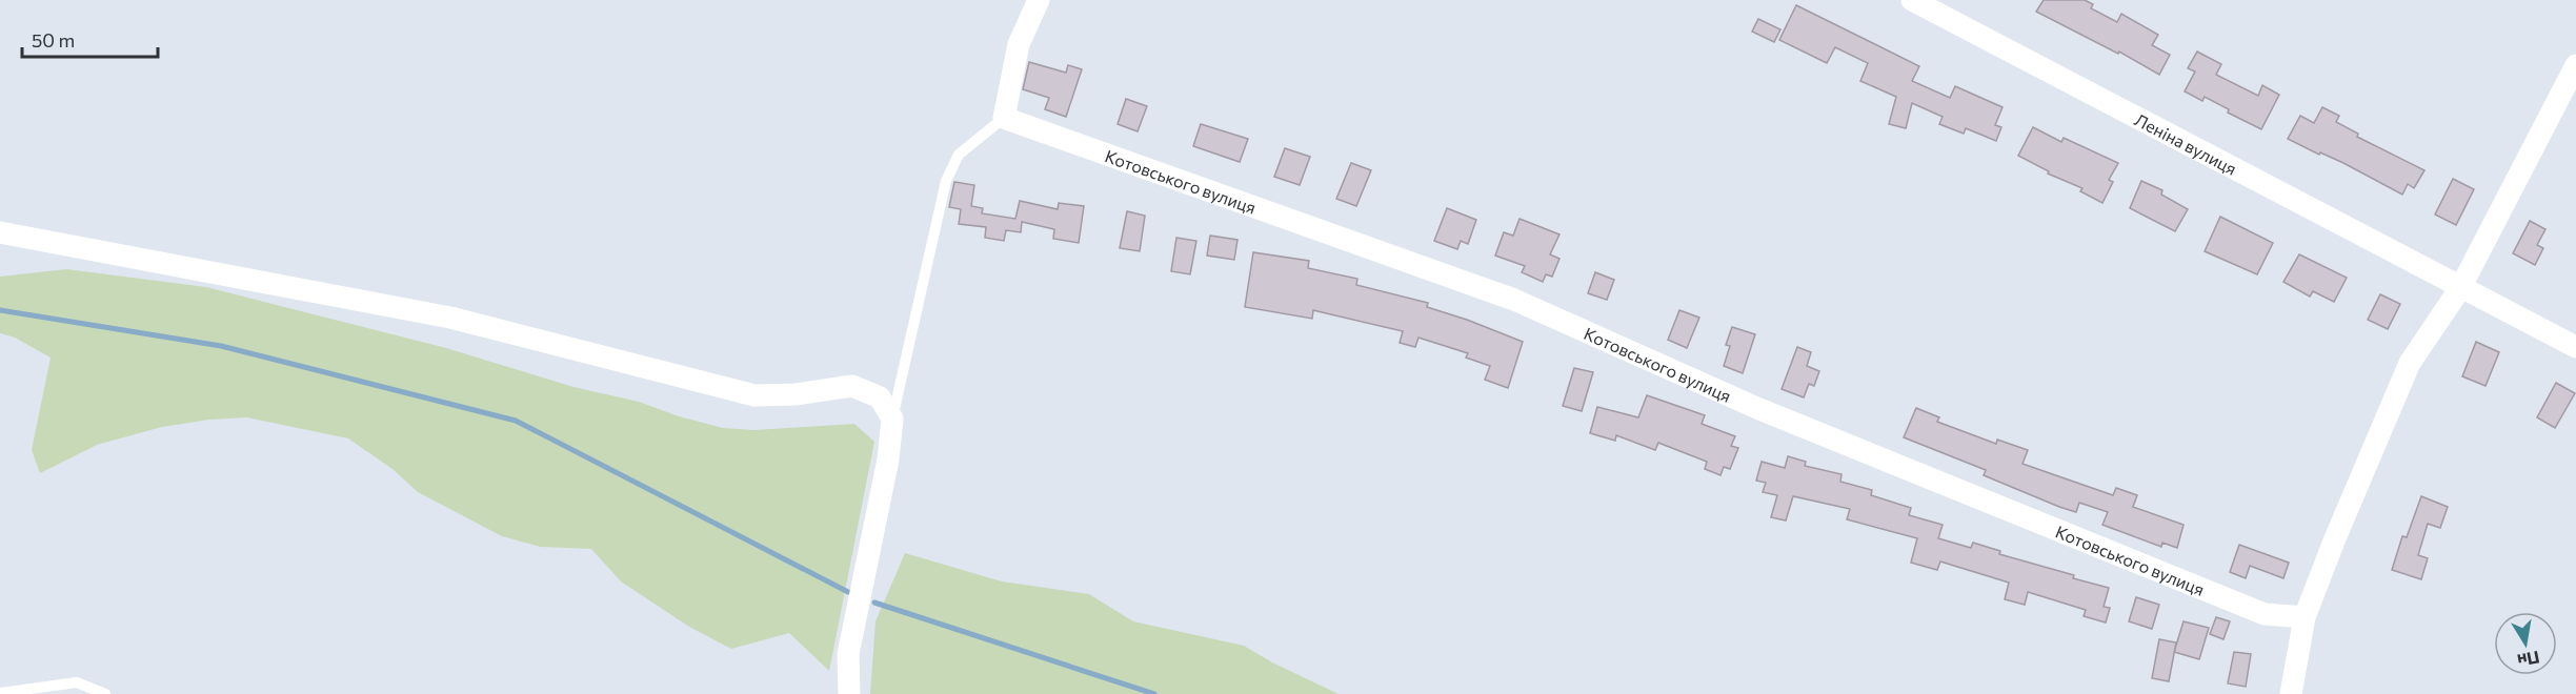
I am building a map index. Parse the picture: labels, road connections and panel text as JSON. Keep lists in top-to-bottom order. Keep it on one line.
{"streets":{"street":["Леніна вулиця","Котовського вулиця"]},"scale_bar":"50 m","north":"bottom"}
